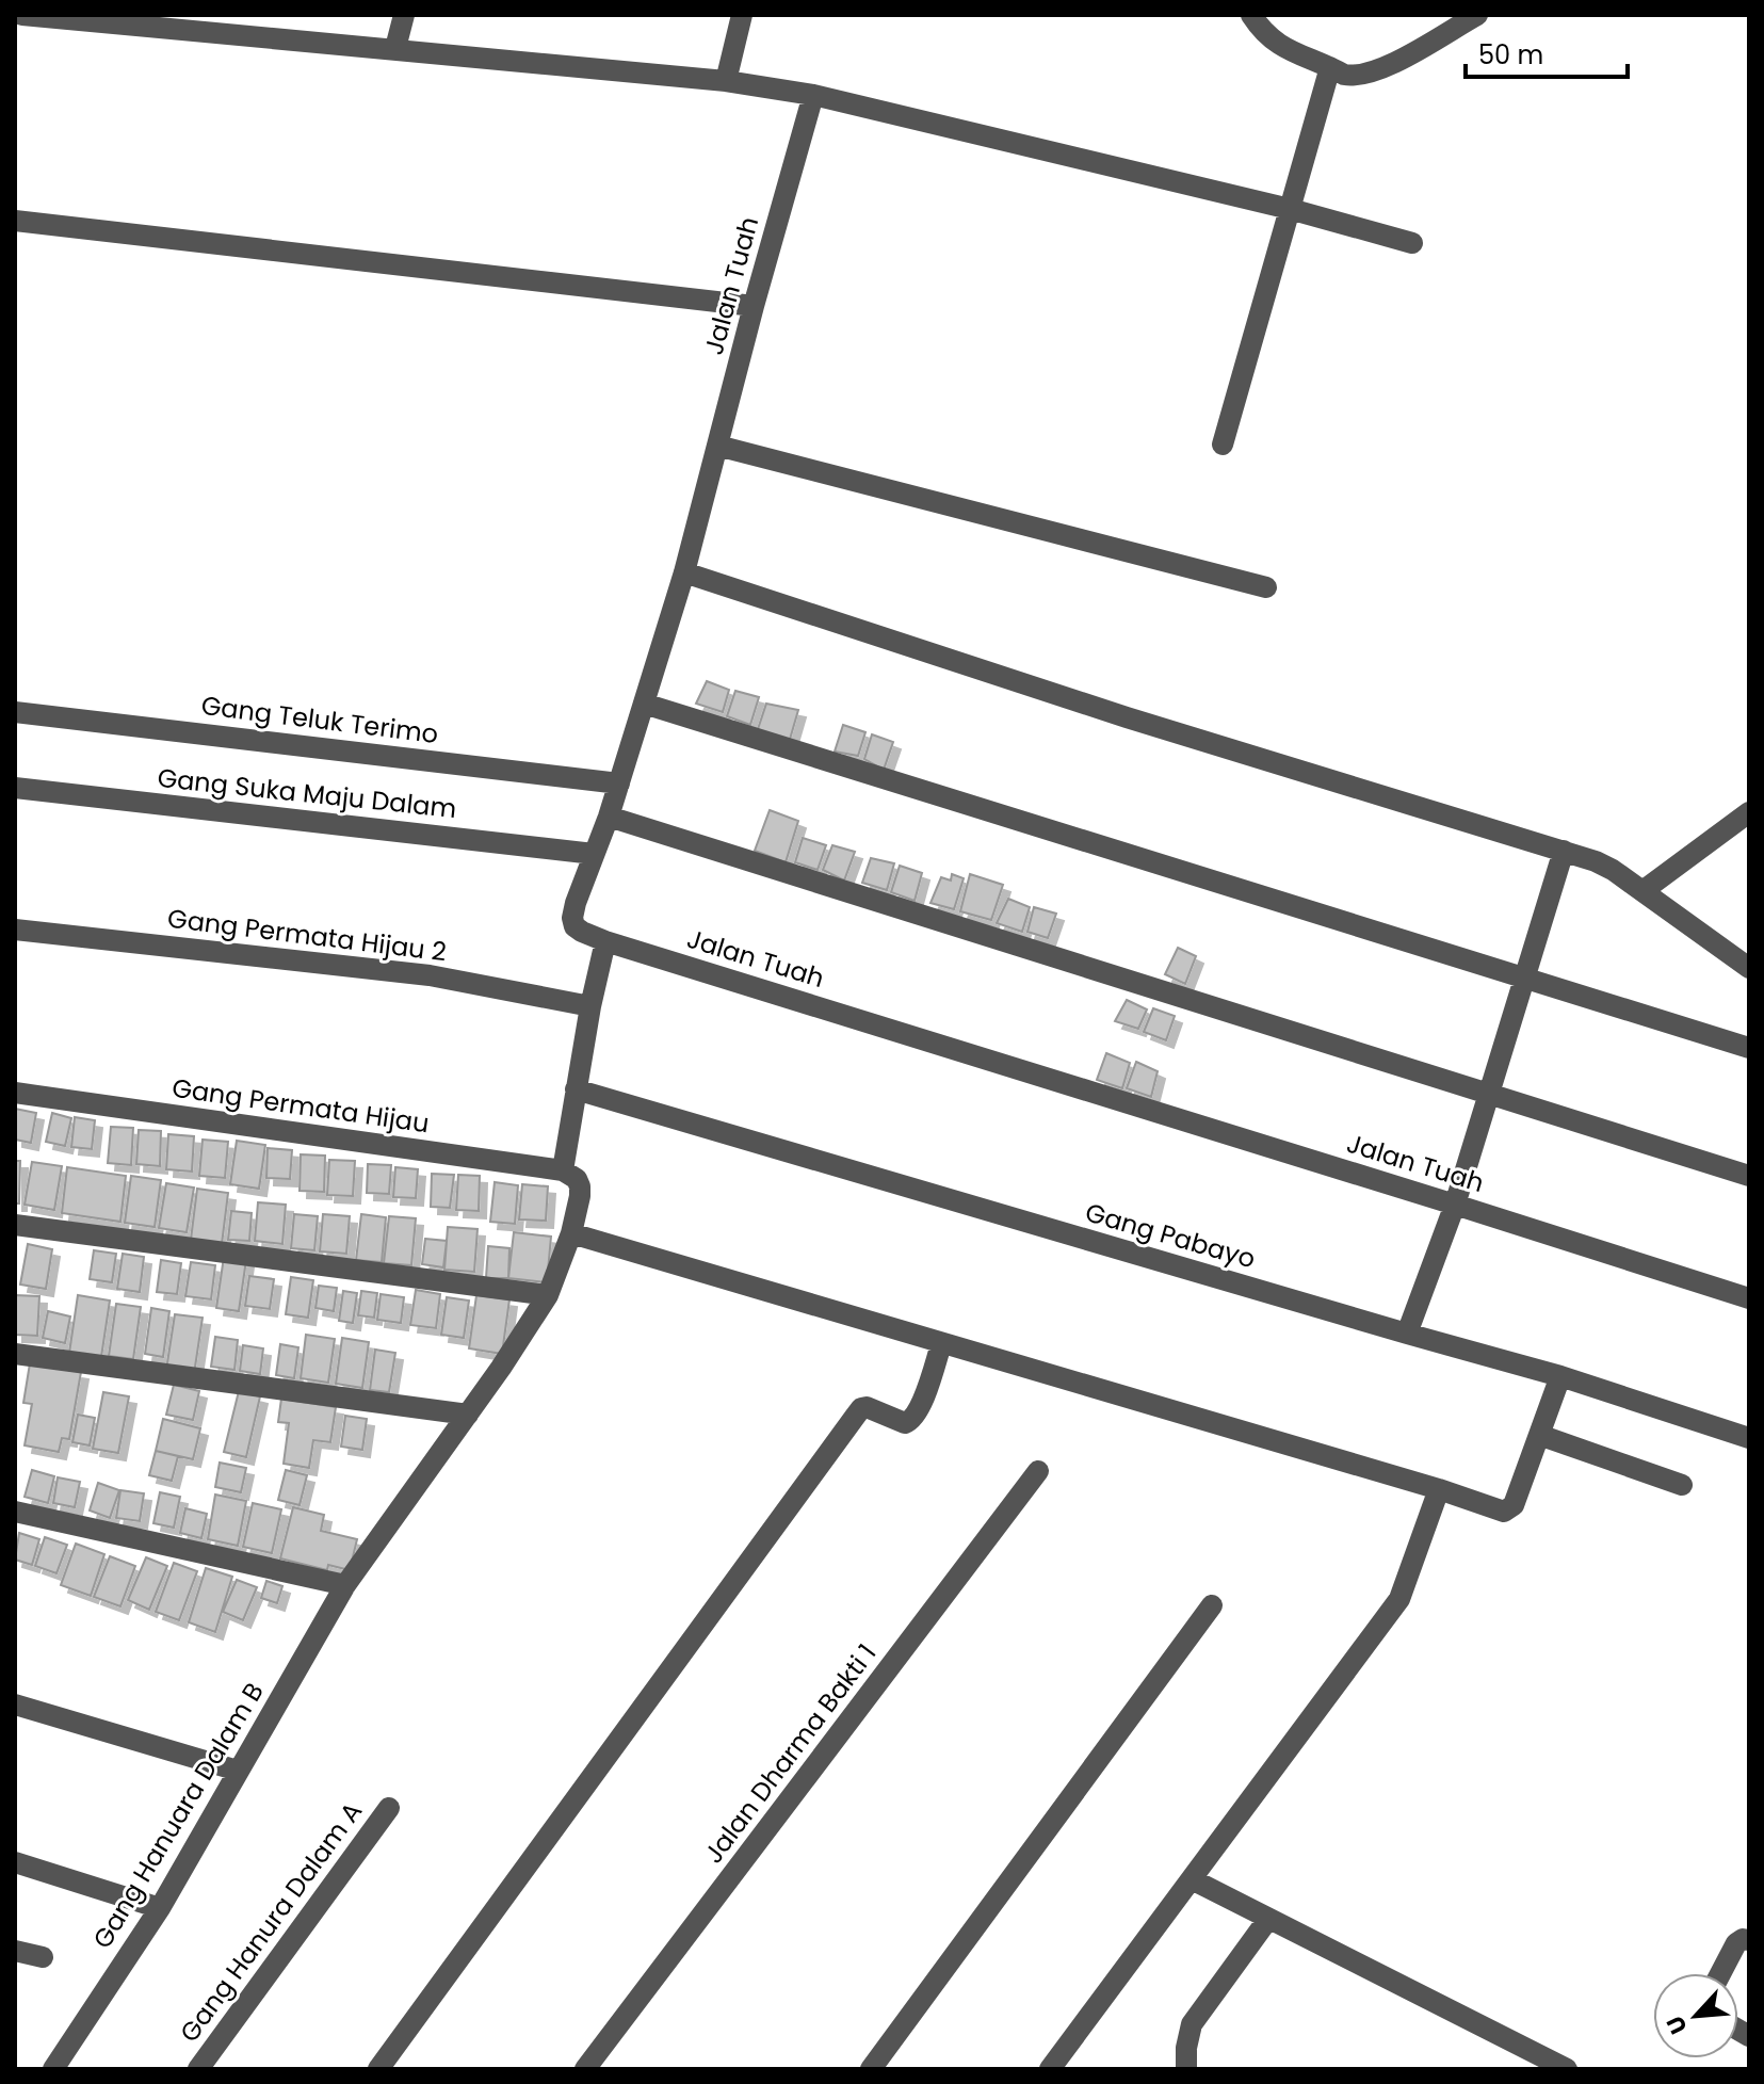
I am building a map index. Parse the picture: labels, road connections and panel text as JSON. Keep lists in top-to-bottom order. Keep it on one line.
{"streets":{"street":["Jalan Tuah","Gang Teluk Terimo","Gang Suka Maju Dalam","Gang Permata Hijau 2","Gang Permata Hijau","Gang Pabayo","Jalan Dharma Bakti 1","Gang Hanuara Dalam B","Gang Hanura Dalam A"]},"crossings":[["Jalan Tuah","Gang Teluk Terimo"],["Jalan Tuah","Gang Suka Maju Dalam"],["Jalan Tuah","Gang Hanuara Dalam B"],["Gang Permata Hijau 2","Gang Hanuara Dalam B"],["Gang Permata Hijau","Gang Hanuara Dalam B"],["Gang Pabayo","Gang Hanuara Dalam B"]],"scale_bar":"50 m","north":"bottom left"}
